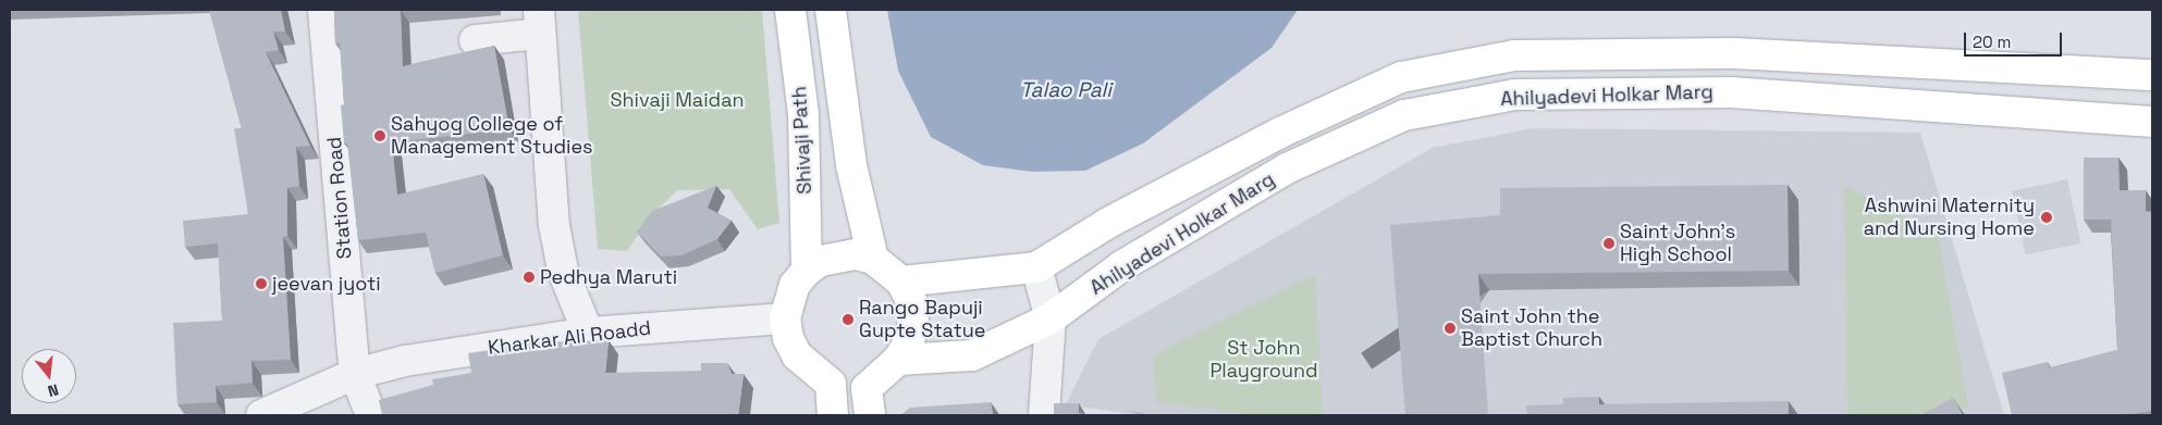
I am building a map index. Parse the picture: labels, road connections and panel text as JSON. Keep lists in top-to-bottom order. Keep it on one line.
{"streets":{"main road":["Ahilyadevi Holkar Marg","Shivaji Path"],"street":["Station Road","Kharkar Ali Roadd"]},"crossings":[["Station Road","Kharkar Ali Roadd"]],"water":["Talao Pali"],"parks":["Shivaji Maidan","St John Playground"],"places":["Sahyog College of Management Studies","Ashwini Maternity and Nursing Home","Saint John's High School","Pedhya Maruti","jeevan jyoti","Rango Bapuji Gupte Statue","Saint John the Baptist Church"],"scale_bar":"20 m","north":"bottom"}
